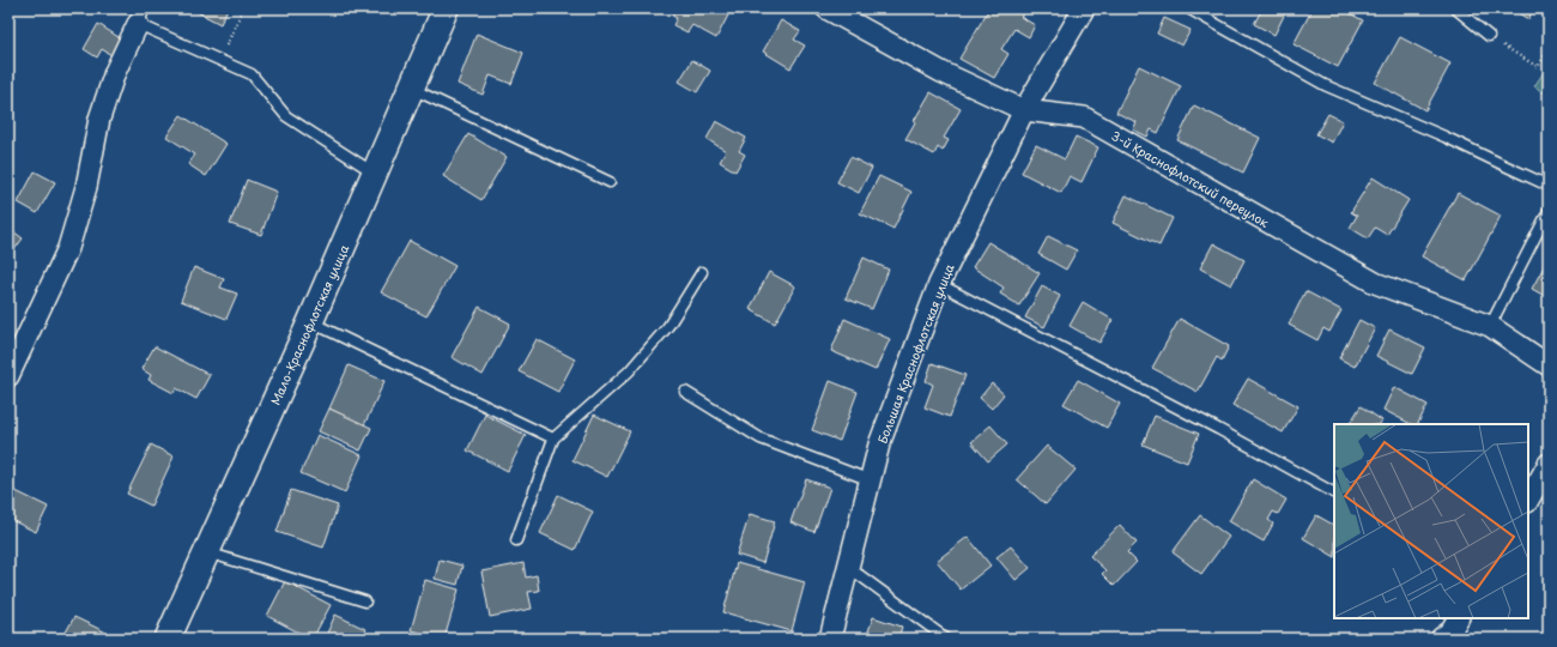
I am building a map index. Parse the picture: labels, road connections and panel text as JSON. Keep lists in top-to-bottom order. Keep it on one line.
{"streets":{"street":["3-й Краснофлотский переулок","Мало-Краснофлотская улица","Большая Краснофлотская улица"]},"crossings":[["3-й Краснофлотский переулок","Большая Краснофлотская улица"]]}
